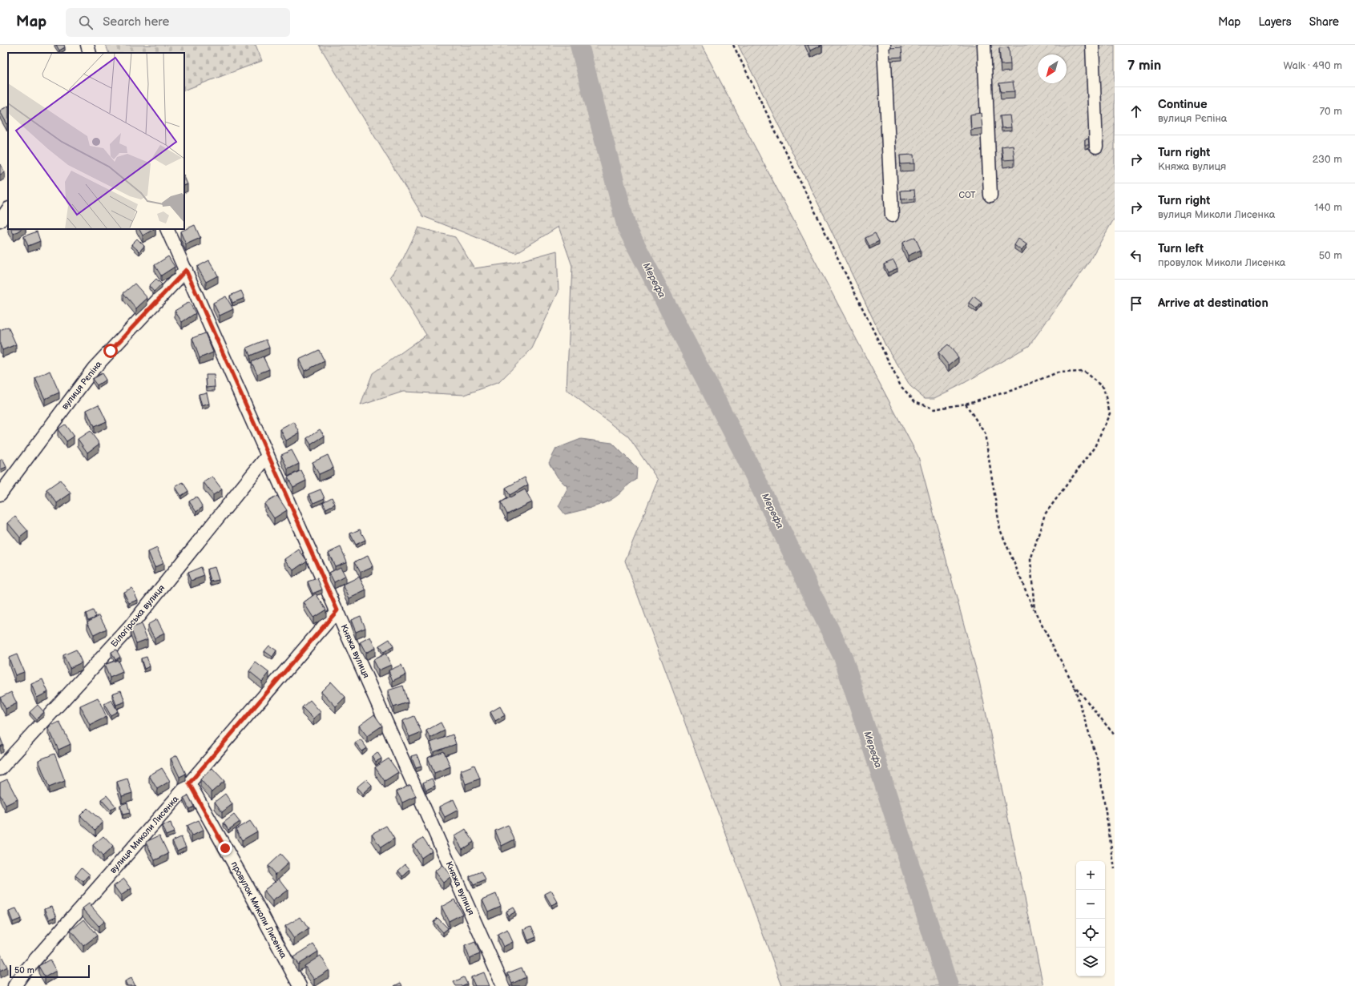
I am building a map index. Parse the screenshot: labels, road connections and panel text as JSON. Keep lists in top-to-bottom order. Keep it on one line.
{"streets":{"street":["вулиця Рєпіна","Білогірська вулиця","Княжа вулиця","вулиця Миколи Лисенка","провулок Миколи Лисенка"]},"crossings":[["вулиця Рєпіна","Княжа вулиця"],["Білогірська вулиця","Княжа вулиця"],["Княжа вулиця","вулиця Миколи Лисенка"],["вулиця Миколи Лисенка","провулок Миколи Лисенка"]],"water":["Мерефа"],"parks":["СОТ"],"scale_bar":"50 m","north":"bottom left","page":{"header":"Map","search":"Search here","nav":["Map","Layers","Share"],"heading":["7 min","Walk · 490 m"],"list":[["Continue","вулиця Рєпіна","70 m"],["Turn right","Княжа вулиця","230 m"],["Turn right","вулиця Миколи Лисенка","140 m"],["Turn left","провулок Миколи Лисенка","50 m"],"Arrive at destination"],"map_buttons":["+","−"],"scale":"50 m"}}
